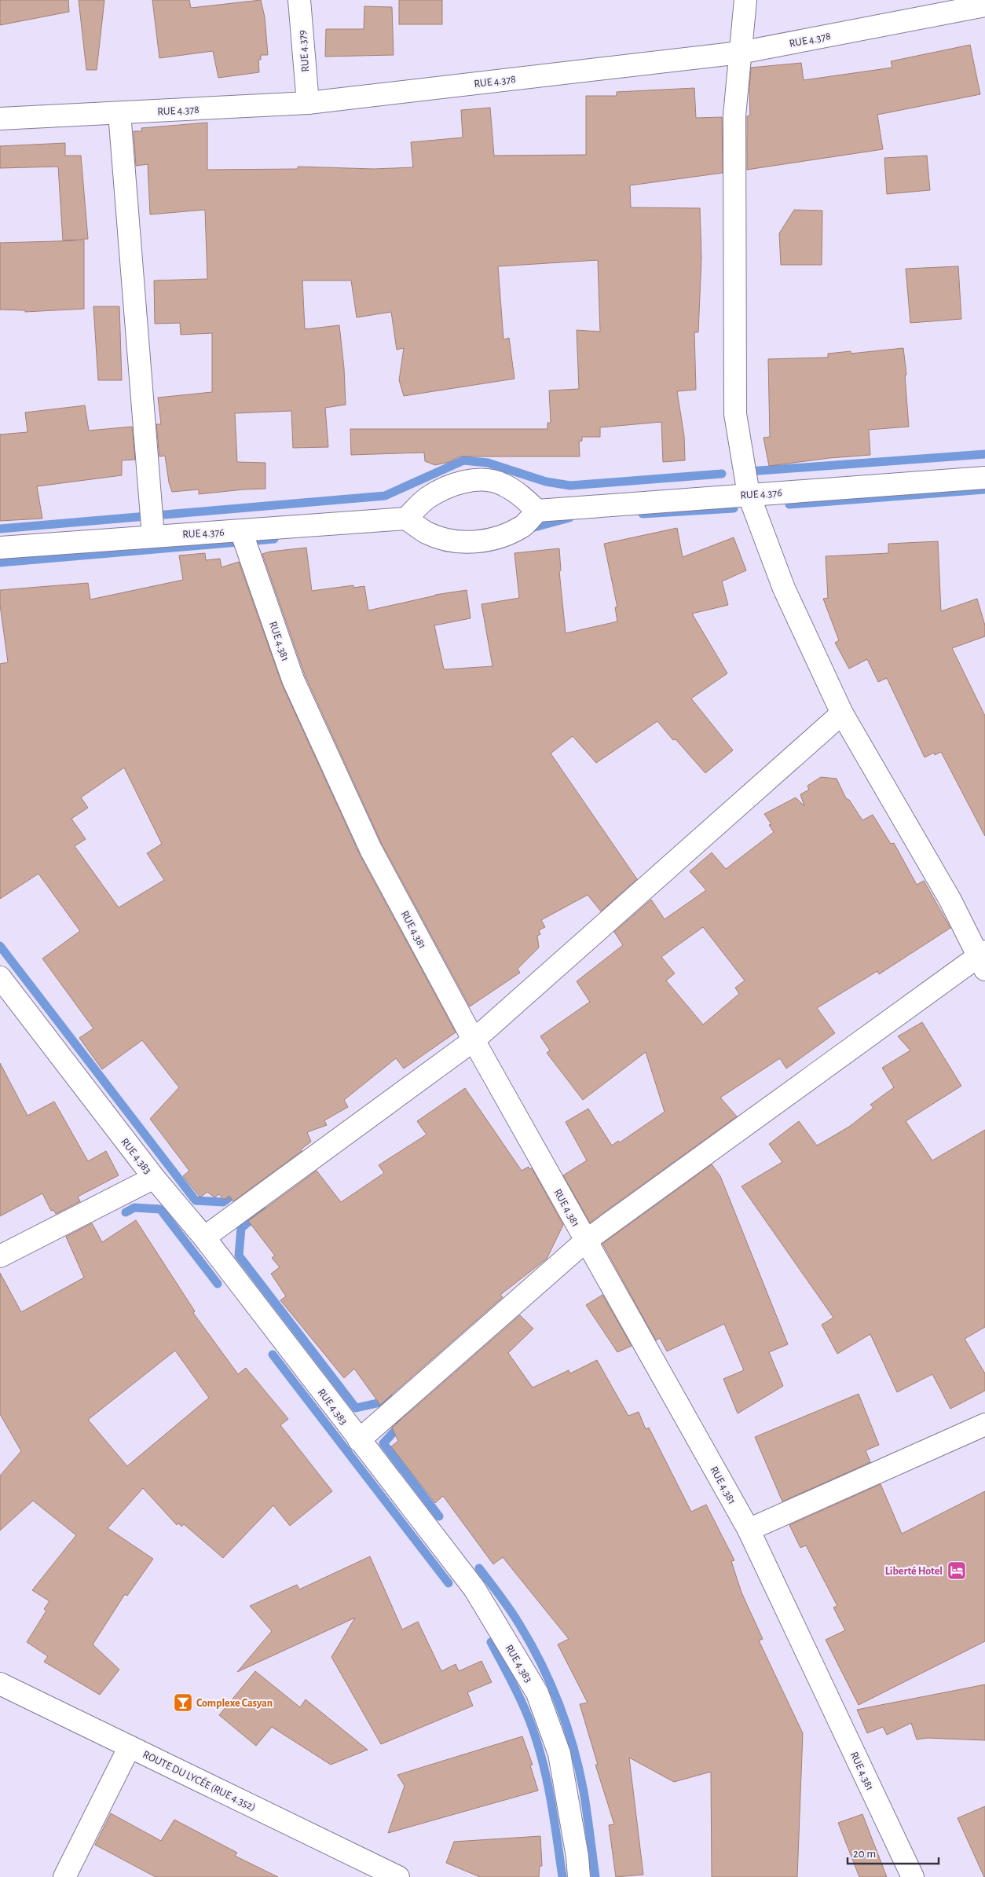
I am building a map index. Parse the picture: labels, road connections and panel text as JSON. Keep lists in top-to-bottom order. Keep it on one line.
{"streets":{"street":["RUE 4.378","RUE 4.379","RUE 4.376","RUE 4.381","RUE 4.383","ROUTE DU LYCÉE (RUE 4.352)"]},"crossings":[["RUE 4.378","RUE 4.379"],["RUE 4.376","RUE 4.381"]],"places":{"hotel":["Liberté Hotel"],"bar":["Complexe Casyan"]},"scale_bar":"20 m"}
